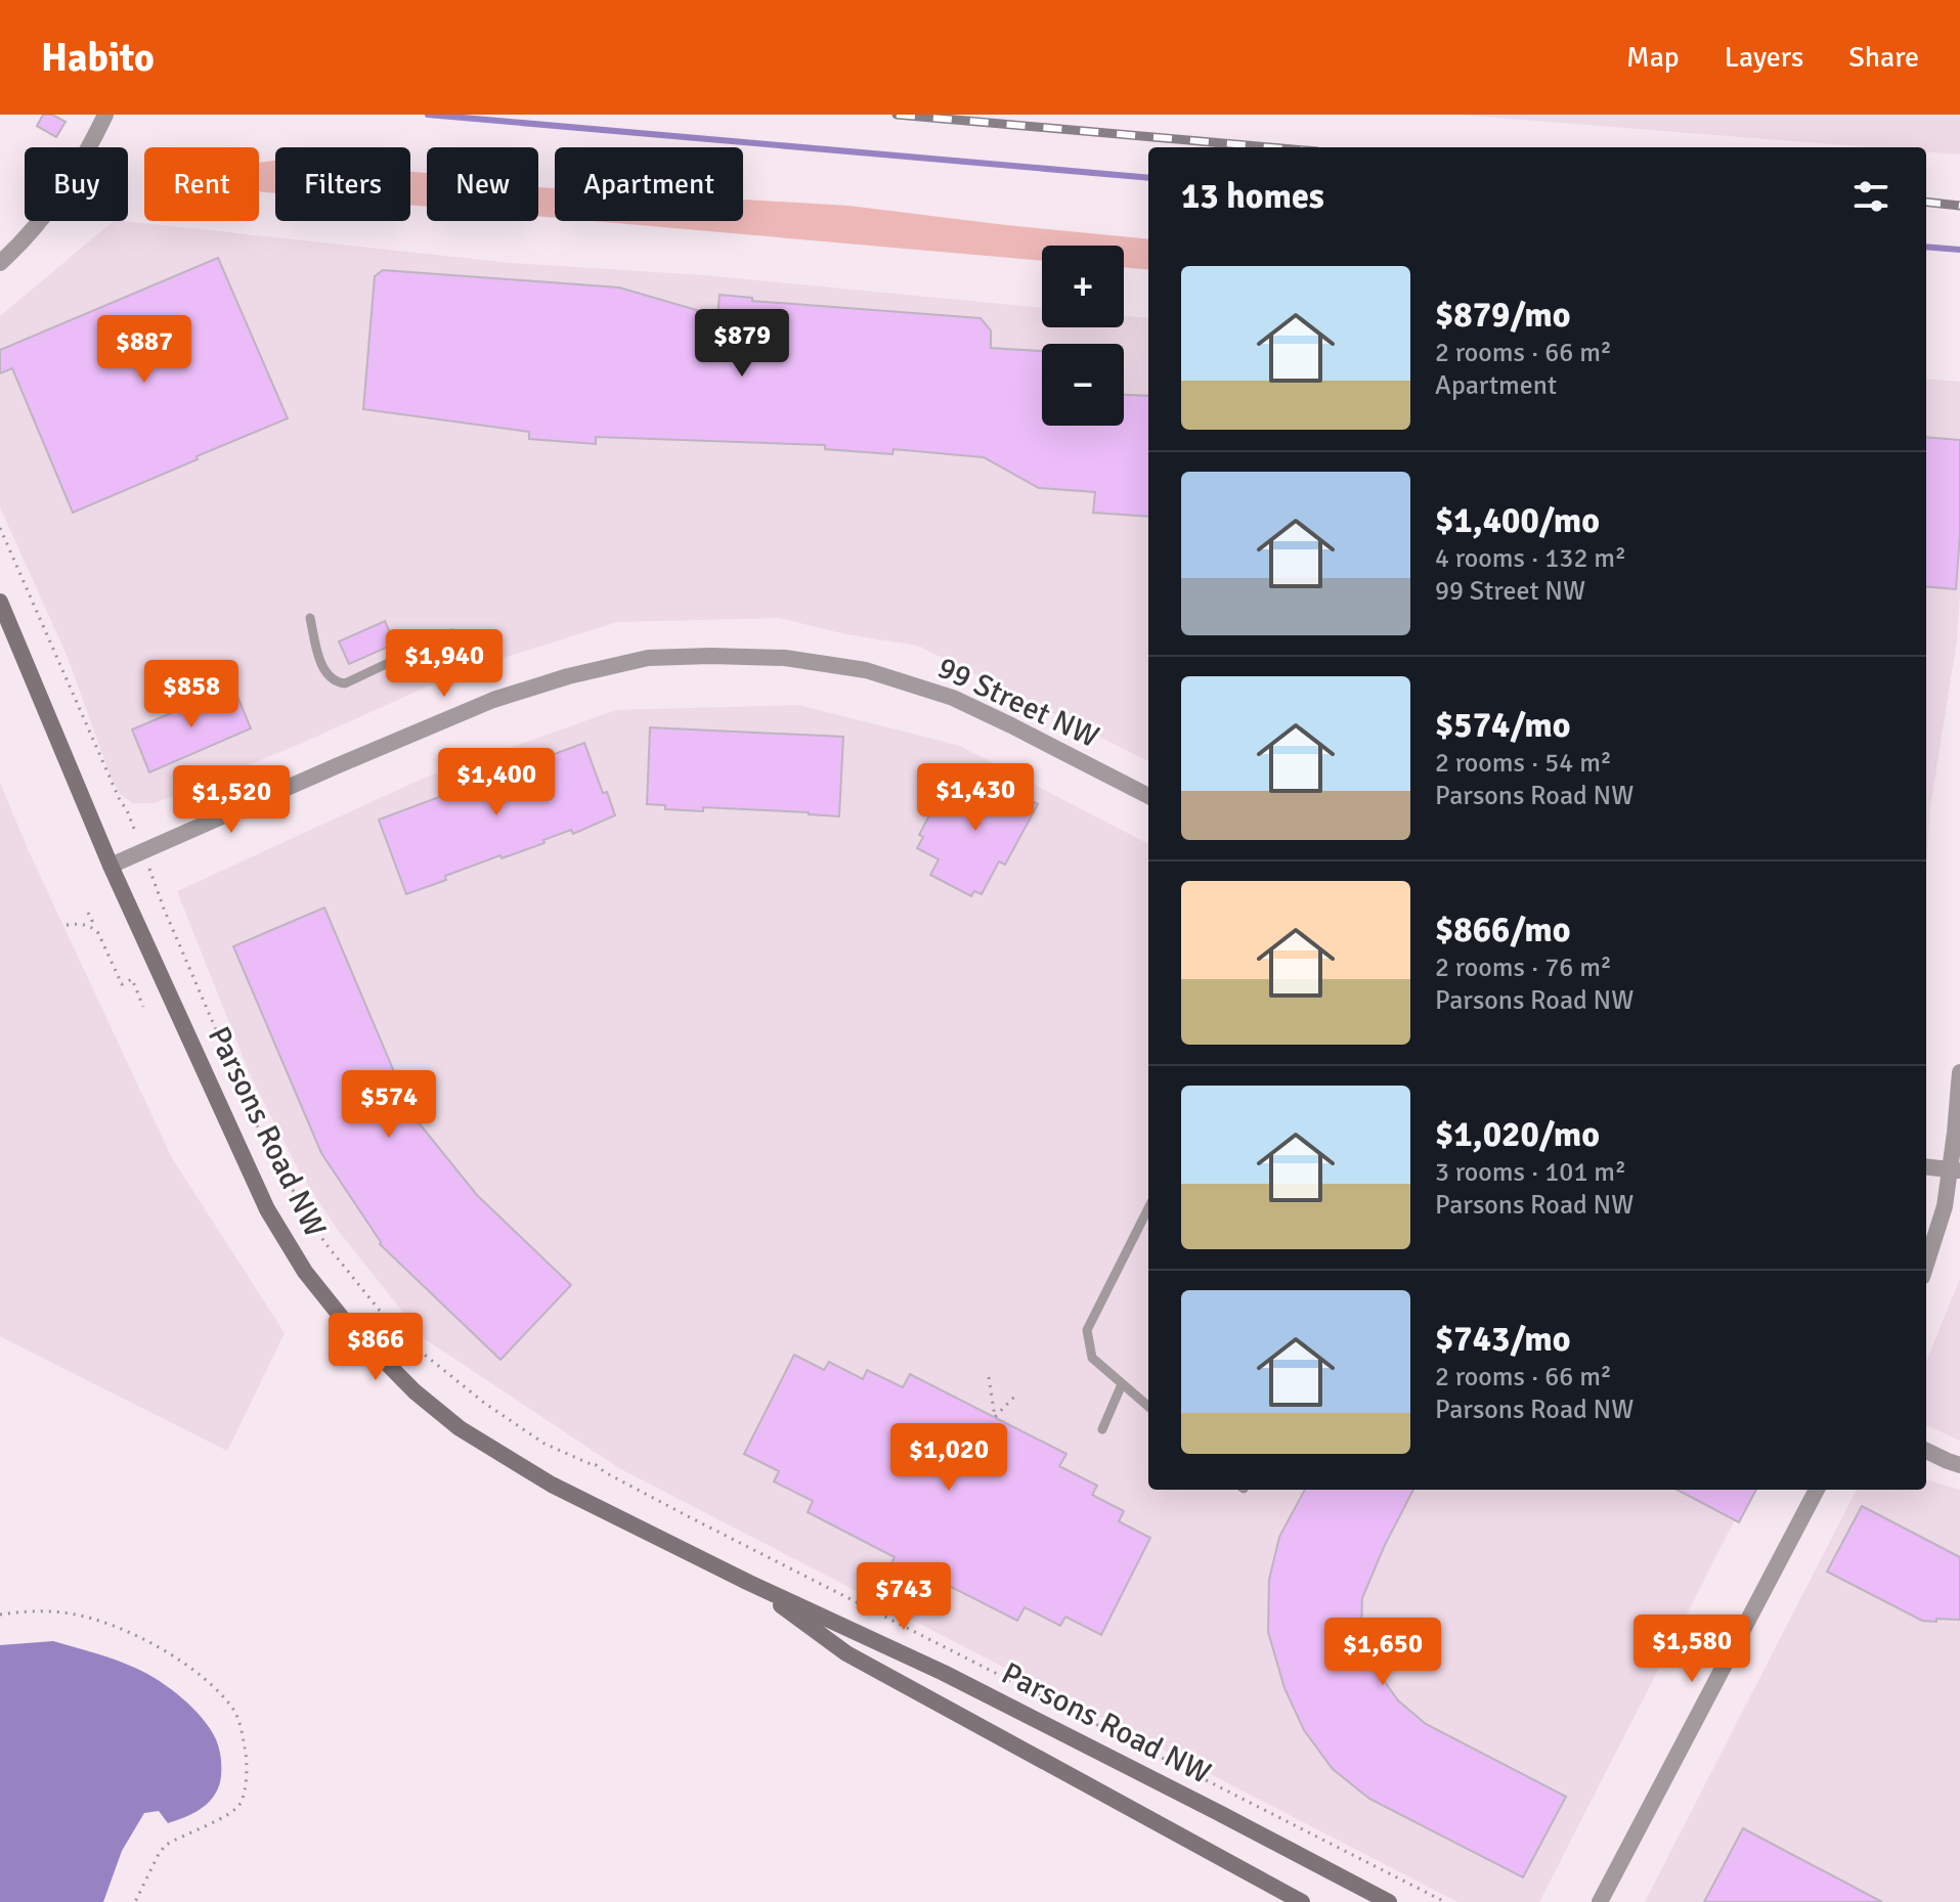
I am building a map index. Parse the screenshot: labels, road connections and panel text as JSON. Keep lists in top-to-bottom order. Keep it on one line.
{"streets":{"main road":["Parsons Road NW"],"street":["99 Street NW"]},"crossings":[["99 Street NW","Parsons Road NW"]],"page":{"header":"Habito","nav":["Map","Layers","Share"],"chip":["Buy","Rent","Filters","New","Apartment"],"heading":"13 homes","map_buttons":["+","−"],"list":[{"name":"$879/mo","note":"2 rooms · 66 m² · Apartment"},{"name":"$1,400/mo","note":"4 rooms · 132 m² · 99 Street NW"},{"name":"$574/mo","note":"2 rooms · 54 m² · Parsons Road NW"},{"name":"$866/mo","note":"2 rooms · 76 m² · Parsons Road NW"},{"name":"$1,020/mo","note":"3 rooms · 101 m² · Parsons Road NW"},{"name":"$743/mo","note":"2 rooms · 66 m² · Parsons Road NW"}],"price":["$879","$887","$1,940","$858","$1,400","$1,430","$1,520","$574","$866","$1,020","$743","$1,580","$1,650"]}}
